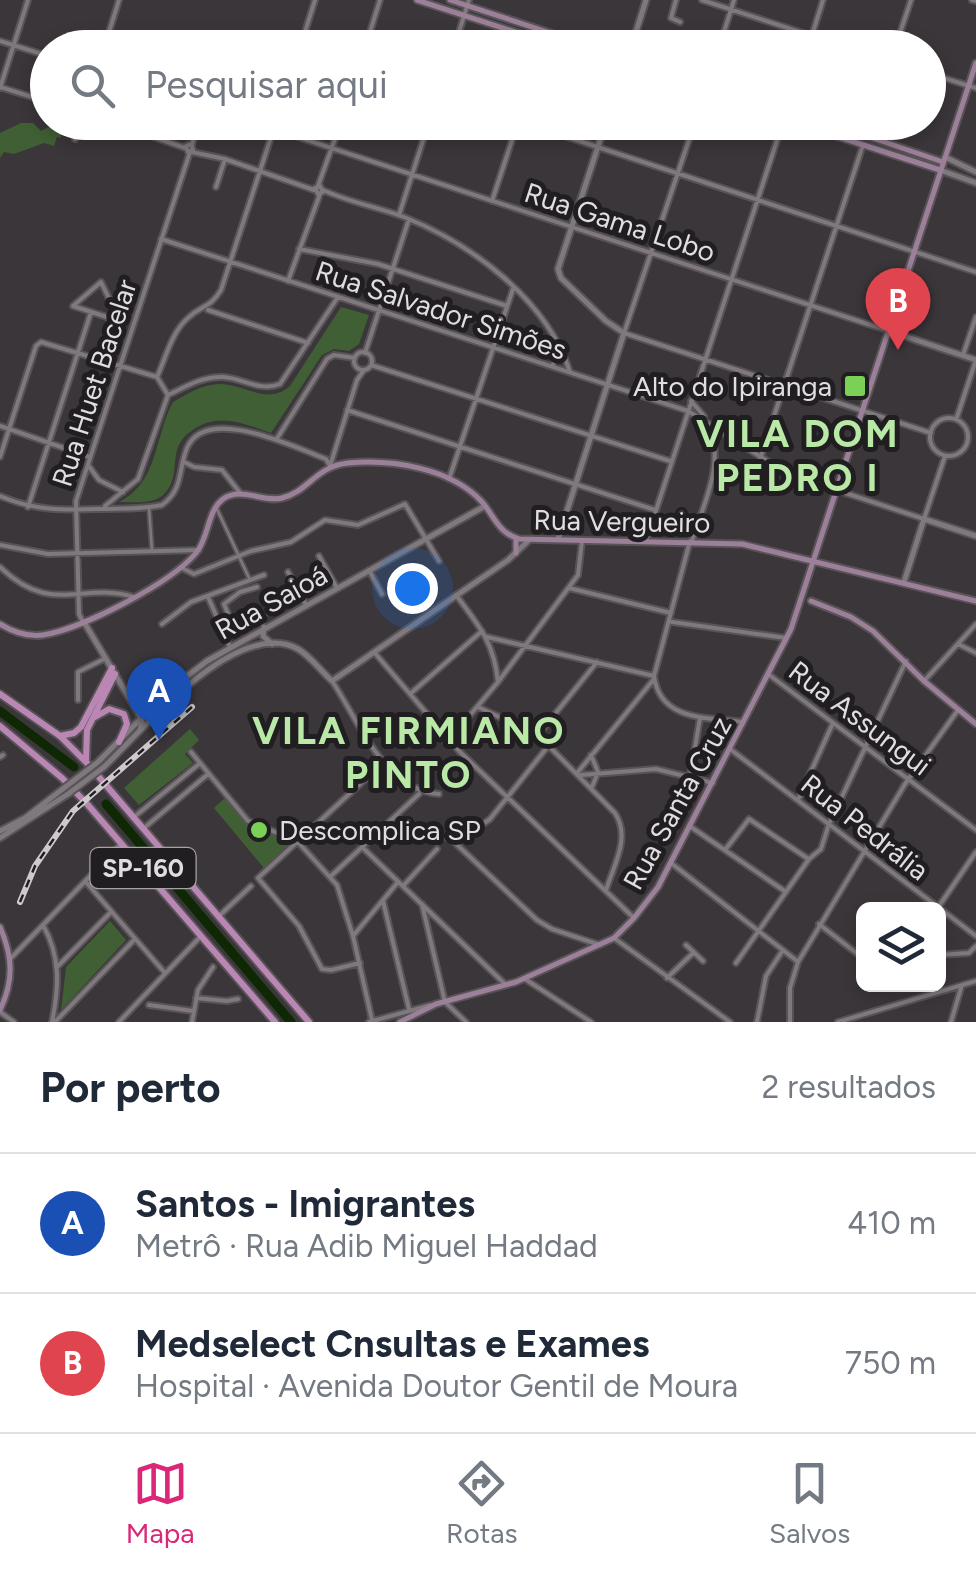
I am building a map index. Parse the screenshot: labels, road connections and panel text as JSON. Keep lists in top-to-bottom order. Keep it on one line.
{"streets":{"main road":["Rua Vergueiro","Rua Santa Cruz","SP-160"],"street":["Rua Gama Lobo","Rua Salvador Simões","Rua Huet Bacelar","Rua Saioá","Rua Assungui","Rua Pedrália"]},"crossings":[["Rua Gama Lobo","Rua Santa Cruz"],["Rua Salvador Simões","Rua Huet Bacelar"],["Rua Salvador Simões","Rua Santa Cruz"],["Rua Vergueiro","Rua Saioá"],["Rua Vergueiro","Rua Santa Cruz"],["Rua Assungui","Rua Santa Cruz"],["Rua Santa Cruz","Rua Pedrália"]],"districts":["VILA DOM PEDRO I","VILA FIRMIANO PINTO"],"places":{"transit":["Alto do Ipiranga"],"other":["Descomplica SP"]},"page":{"search":"Pesquisar aqui","pins":["B","A"],"heading":["Por perto","2 resultados"],"list":[{"mark":"A","name":"Santos - Imigrantes","note":"Metrô · Rua Adib Miguel Haddad","value":"410 m"},{"mark":"B","name":"Medselect Cnsultas e Exames","note":"Hospital · Avenida Doutor Gentil de Moura","value":"750 m"}],"nav":["Mapa","Rotas","Salvos"]}}
